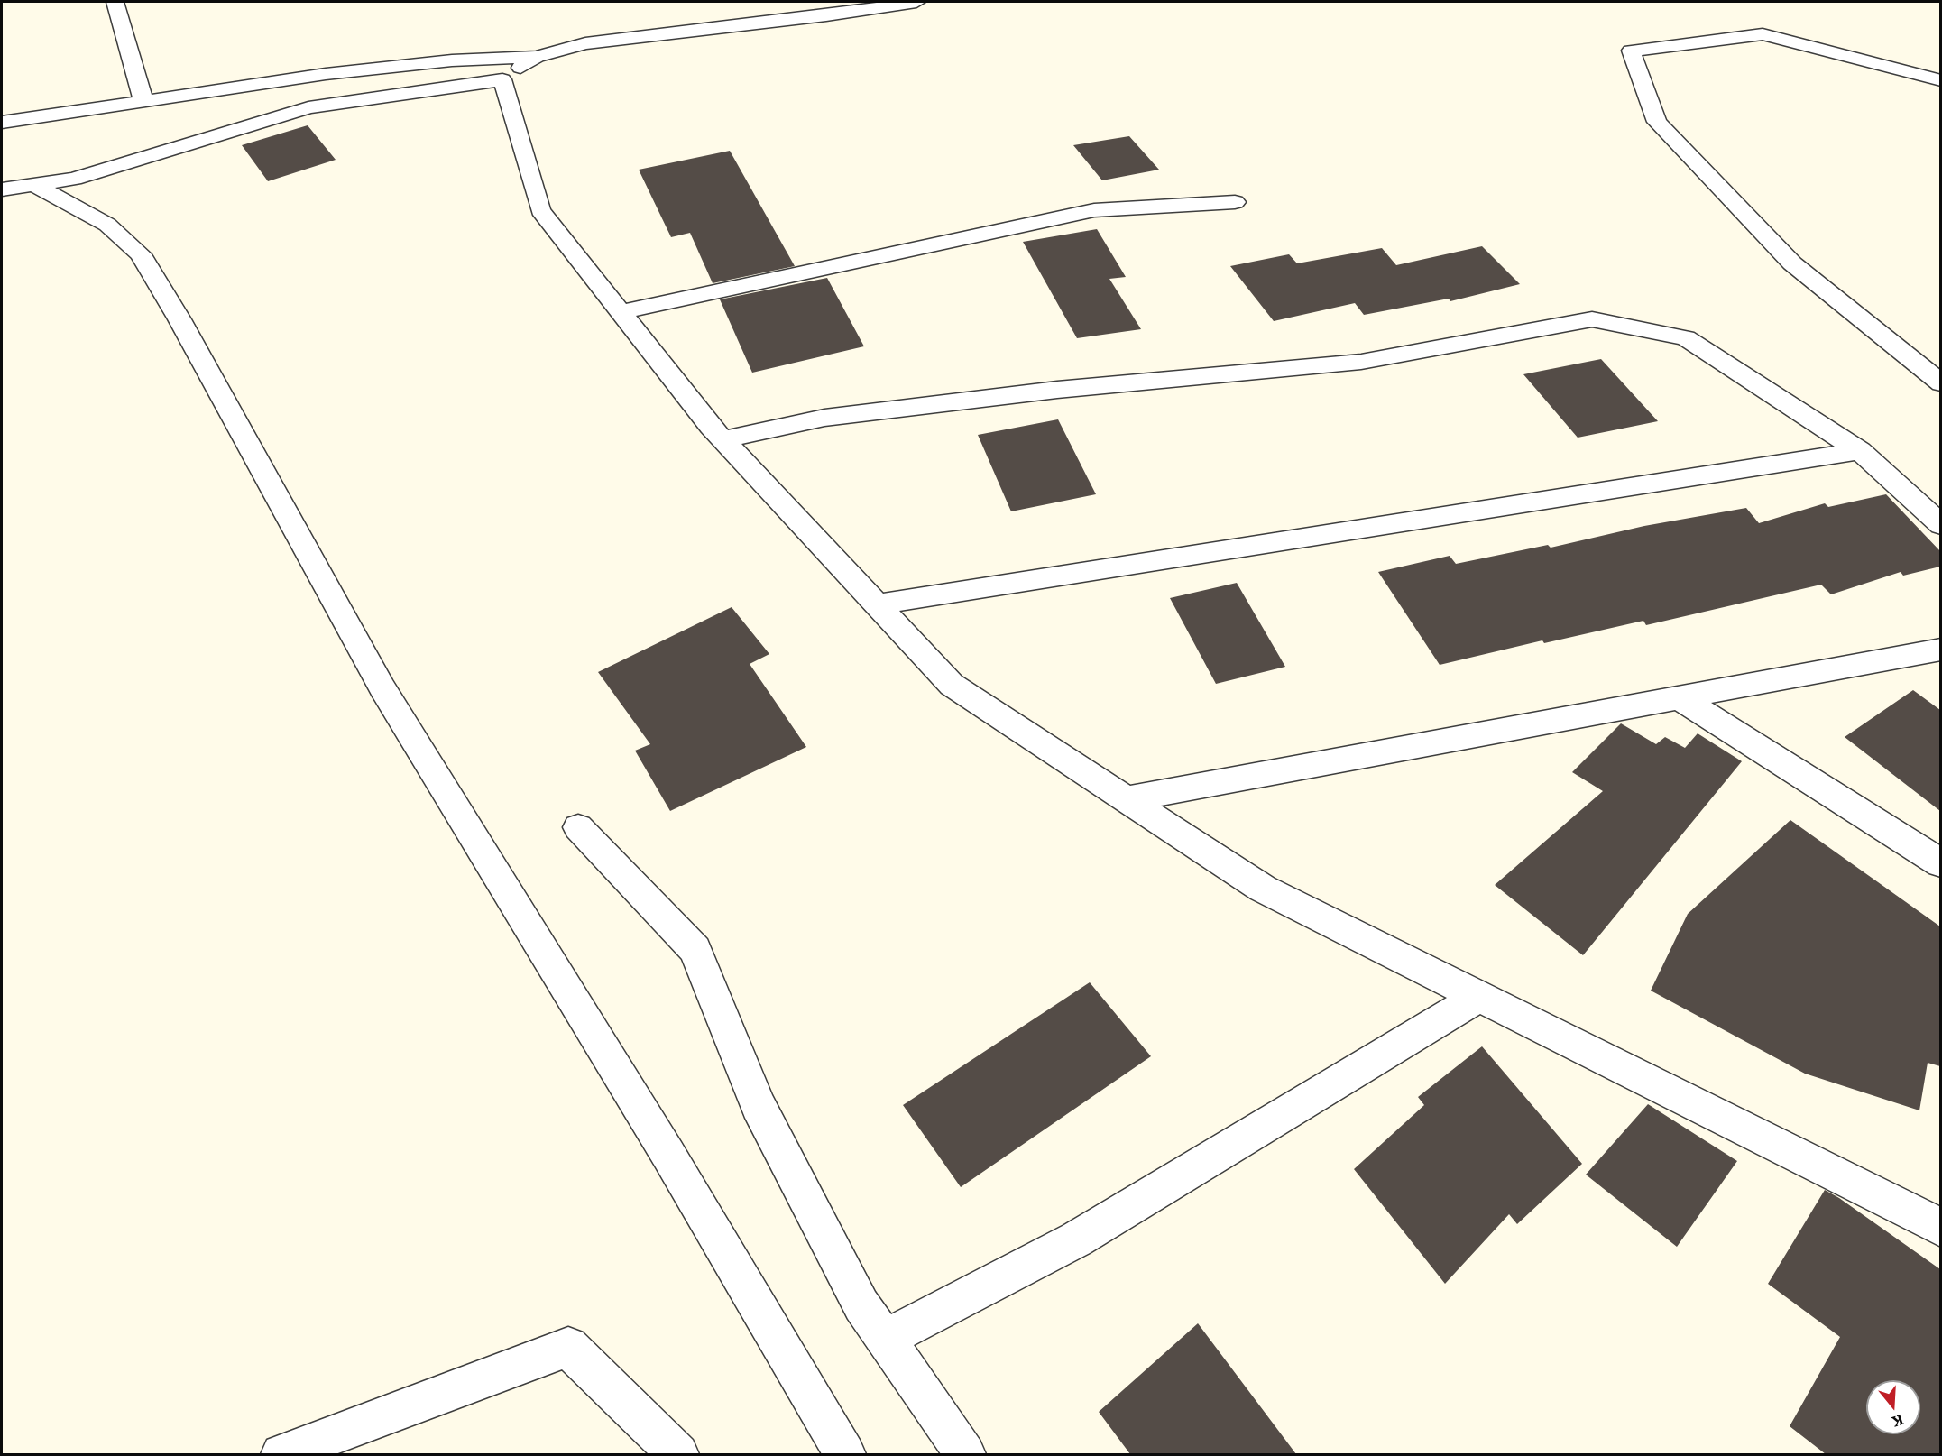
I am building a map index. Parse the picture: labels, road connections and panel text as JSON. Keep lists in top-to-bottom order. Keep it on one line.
{"north":"bottom"}
